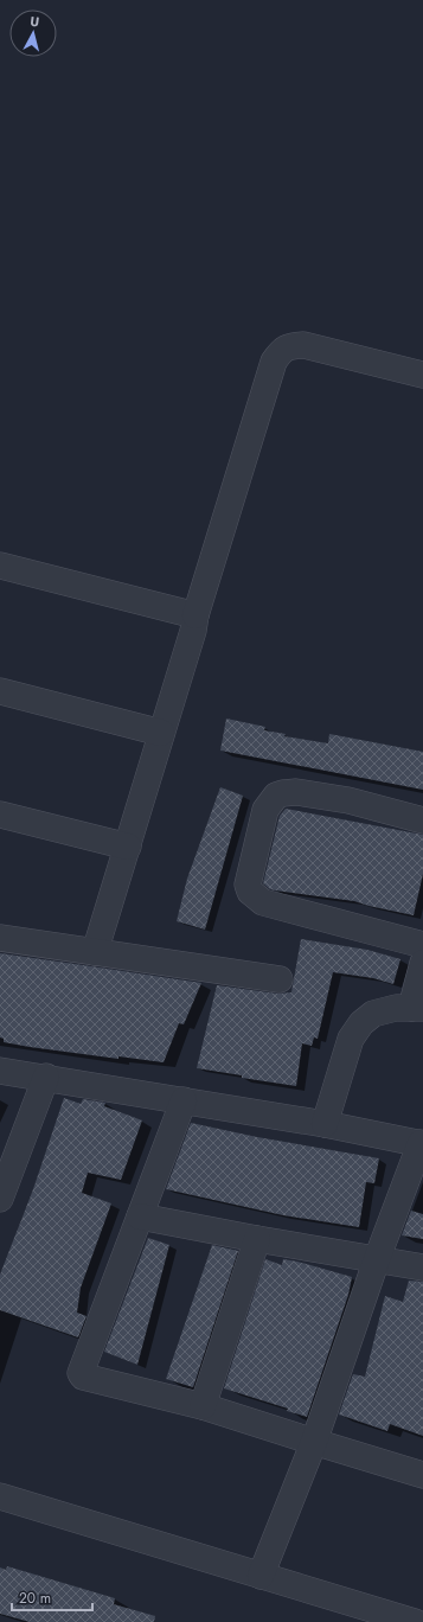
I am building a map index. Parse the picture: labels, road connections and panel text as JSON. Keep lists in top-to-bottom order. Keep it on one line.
{"scale_bar":"20 m","north":"top"}
